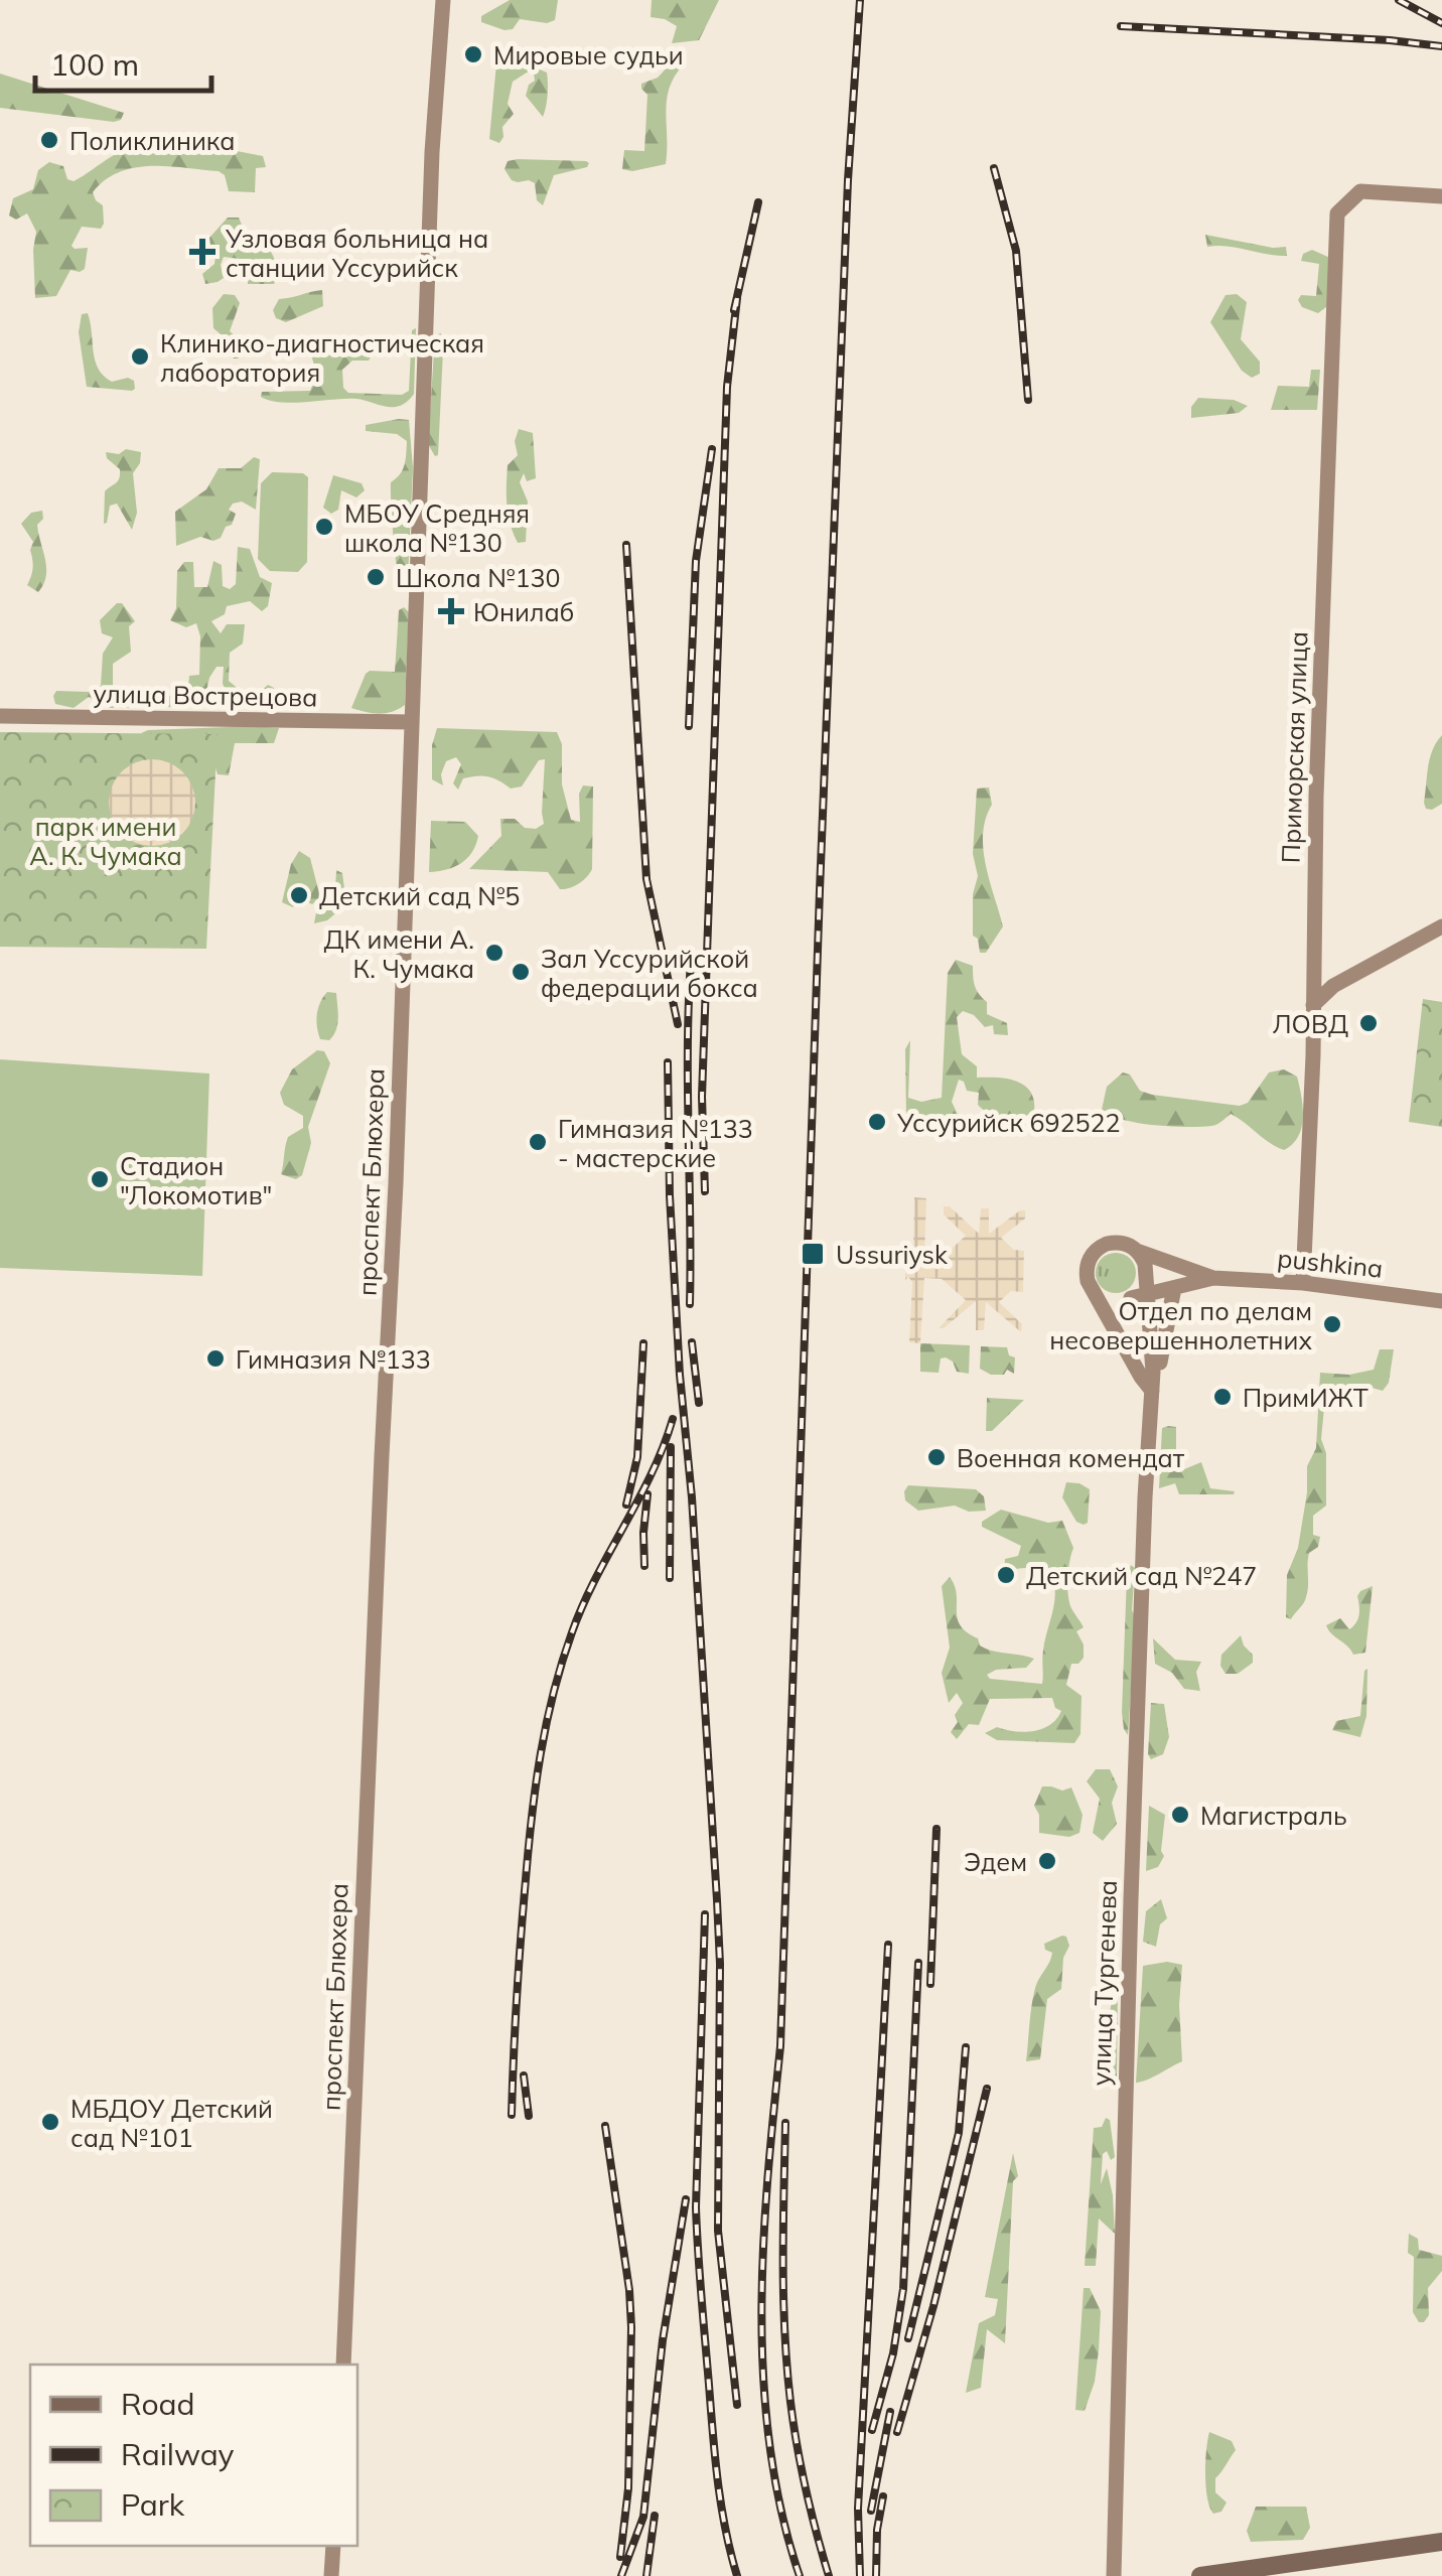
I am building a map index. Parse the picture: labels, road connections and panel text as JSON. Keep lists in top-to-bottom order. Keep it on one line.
{"streets":{"main road":["улица Вострецова","Приморская улица","проспект Блюхера","pushkina","улица Тургенева"]},"crossings":[["улица Вострецова","проспект Блюхера"],["Приморская улица","pushkina"],["pushkina","улица Тургенева"]],"parks":["парк имени А. К. Чумака"],"places":{"other":["Мировые судьи","Поликлиника","Клинико-диагностическая лаборатория","МБОУ Средняя школа №130","Школа №130","Детский сад №5","ДК имени А. К. Чумака","Зал Уссурийской федерации бокса","ЛОВД","Уссурийск 692522","Гимназия №133 - мастерские","Стадион \"Локомотив\"","Отдел по делам несовершеннолетних","Гимназия №133","ПримИЖТ","Военная комендат","Детский сад №247","Магистраль","Эдем","МБДОУ Детский сад №101"],"health":["Узловая больница на станции Уссурийск","Юнилаб"],"transit":["Ussuriysk"]},"legend":["Road","Railway","Park"],"scale_bar":"100 m"}
